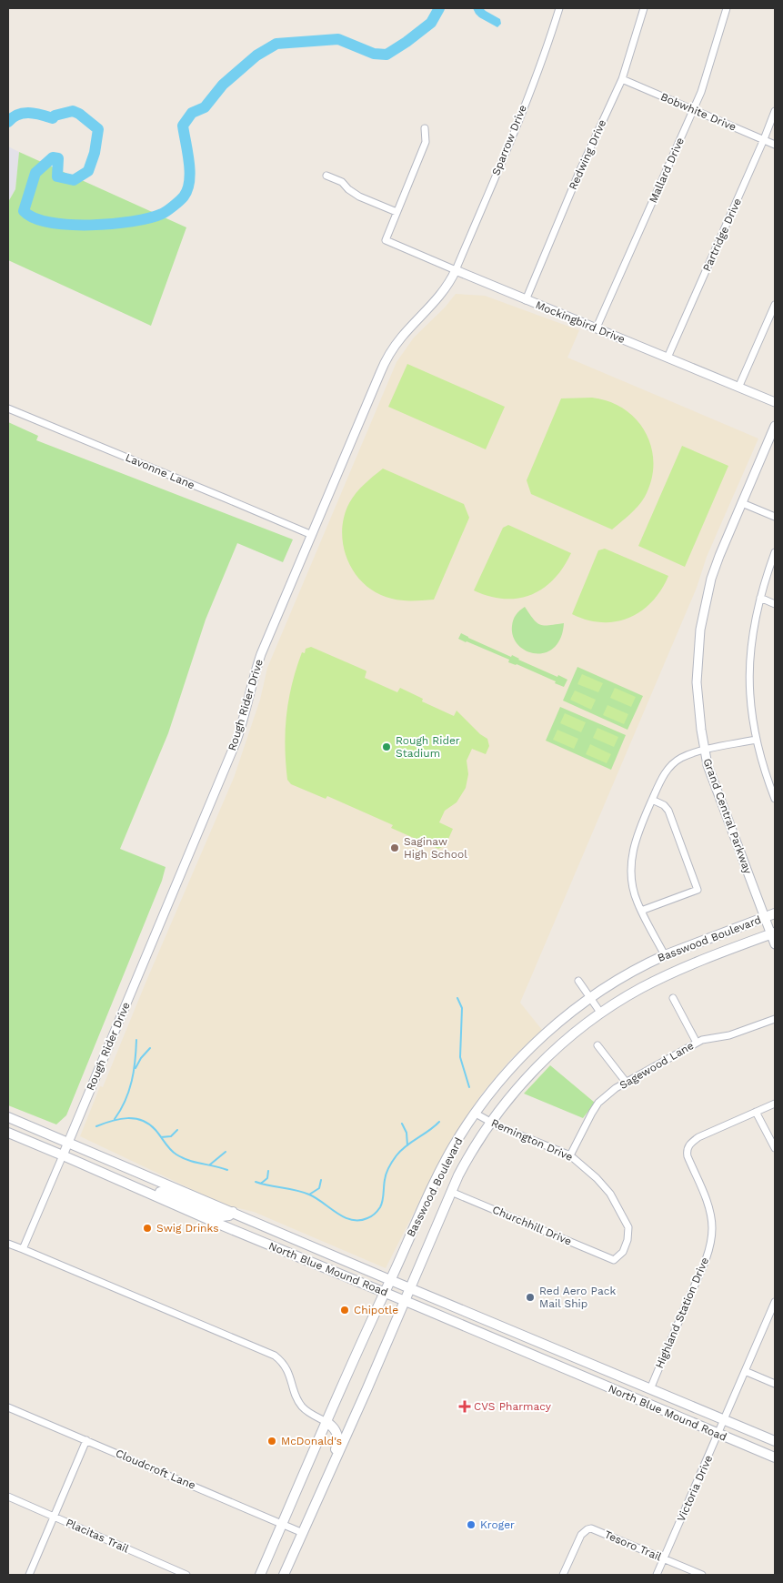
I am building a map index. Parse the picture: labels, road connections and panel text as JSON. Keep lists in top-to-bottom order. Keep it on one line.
{"streets":{"main road":["Basswood Boulevard","North Blue Mound Road"],"street":["Bobwhite Drive","Sparrow Drive","Redwing Drive","Mallard Drive","Partridge Drive","Mockingbird Drive","Lavonne Lane","Rough Rider Drive","Grand Central Parkway","Sagewood Lane","Remington Drive","Churchhill Drive","Highland Station Drive","Cloudcroft Lane","Victoria Drive","Placitas Trail","Tesoro Trail"]},"crossings":[["Bobwhite Drive","Redwing Drive"],["Bobwhite Drive","Mallard Drive"],["Bobwhite Drive","Partridge Drive"],["Sparrow Drive","Mockingbird Drive"],["Sparrow Drive","Rough Rider Drive"],["Redwing Drive","Mockingbird Drive"],["Mallard Drive","Mockingbird Drive"],["Partridge Drive","Mockingbird Drive"],["Mockingbird Drive","Rough Rider Drive"],["Lavonne Lane","Rough Rider Drive"],["Rough Rider Drive","North Blue Mound Road"],["Grand Central Parkway","Basswood Boulevard"],["Basswood Boulevard","Remington Drive"],["Basswood Boulevard","Churchhill Drive"],["Basswood Boulevard","North Blue Mound Road"],["Basswood Boulevard","Cloudcroft Lane"],["Sagewood Lane","Remington Drive"],["Remington Drive","Churchhill Drive"],["North Blue Mound Road","Highland Station Drive"],["North Blue Mound Road","Victoria Drive"],["Victoria Drive","Tesoro Trail"]],"places":{"other":["Rough Rider Stadium","Saginaw High School","Swig Drinks","Red Aero Pack Mail Ship","Chipotle","McDonald's","Kroger"],"health":["CVS Pharmacy"]}}
